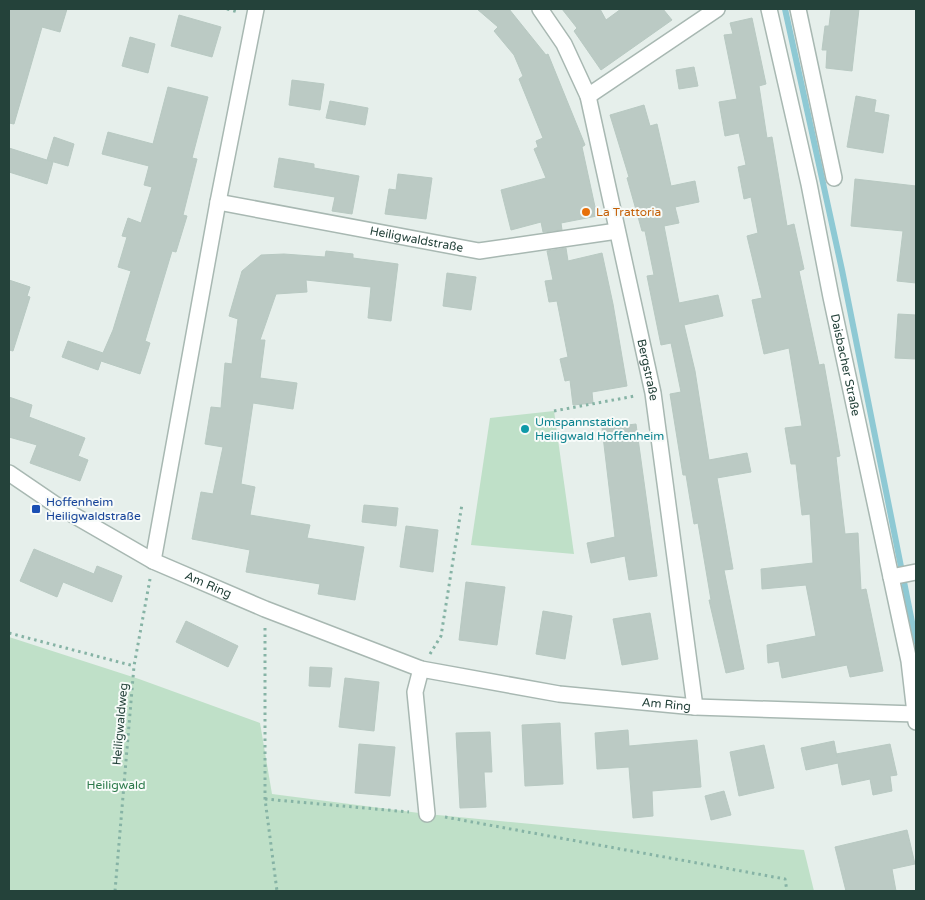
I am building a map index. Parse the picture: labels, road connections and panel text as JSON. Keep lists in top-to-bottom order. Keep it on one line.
{"streets":{"street":["Heiligwaldstraße","Daisbacher Straße","Bergstraße","Am Ring"],"path":["Heiligwaldweg"]},"crossings":[["Heiligwaldstraße","Bergstraße"],["Daisbacher Straße","Am Ring"],["Bergstraße","Am Ring"],["Am Ring","Heiligwaldweg"]],"parks":["Heiligwald"],"places":{"other":["La Trattoria","Umspannstation Heiligwald Hoffenheim"],"transit":["Hoffenheim Heiligwaldstraße"]}}
